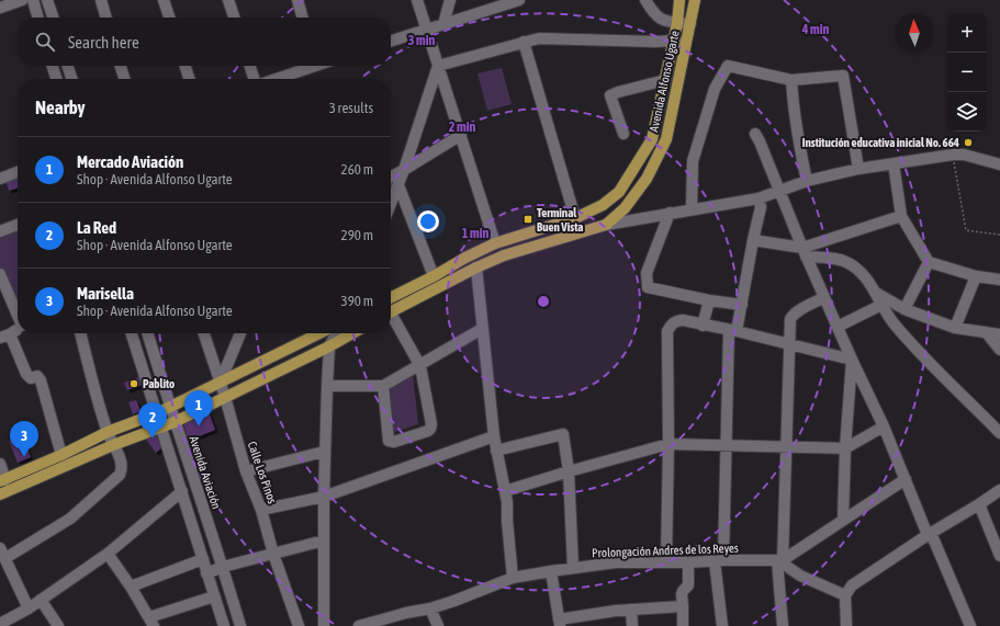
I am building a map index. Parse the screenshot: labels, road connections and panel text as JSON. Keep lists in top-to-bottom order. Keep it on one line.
{"streets":{"main road":["Avenida Alfonso Ugarte"],"street":["Avenida Aviación","Calle Los Pinos","Prolongación Andres de los Reyes"]},"places":{"other":["Institución educativa inicial No. 664","Pablito"],"transit":["Terminal Buen Vista"]},"north":"top","page":{"map_buttons":["+","−"],"search":"Search here","heading":["Nearby","3 results"],"list":[{"mark":"1","name":"Mercado Aviación","note":"Shop · Avenida Alfonso Ugarte","value":"260 m"},{"mark":"2","name":"La Red","note":"Shop · Avenida Alfonso Ugarte","value":"290 m"},{"mark":"3","name":"Marisella","note":"Shop · Avenida Alfonso Ugarte","value":"390 m"}],"pins":["1","2","3"]},"rings":["4 min","3 min","2 min","1 min"]}
